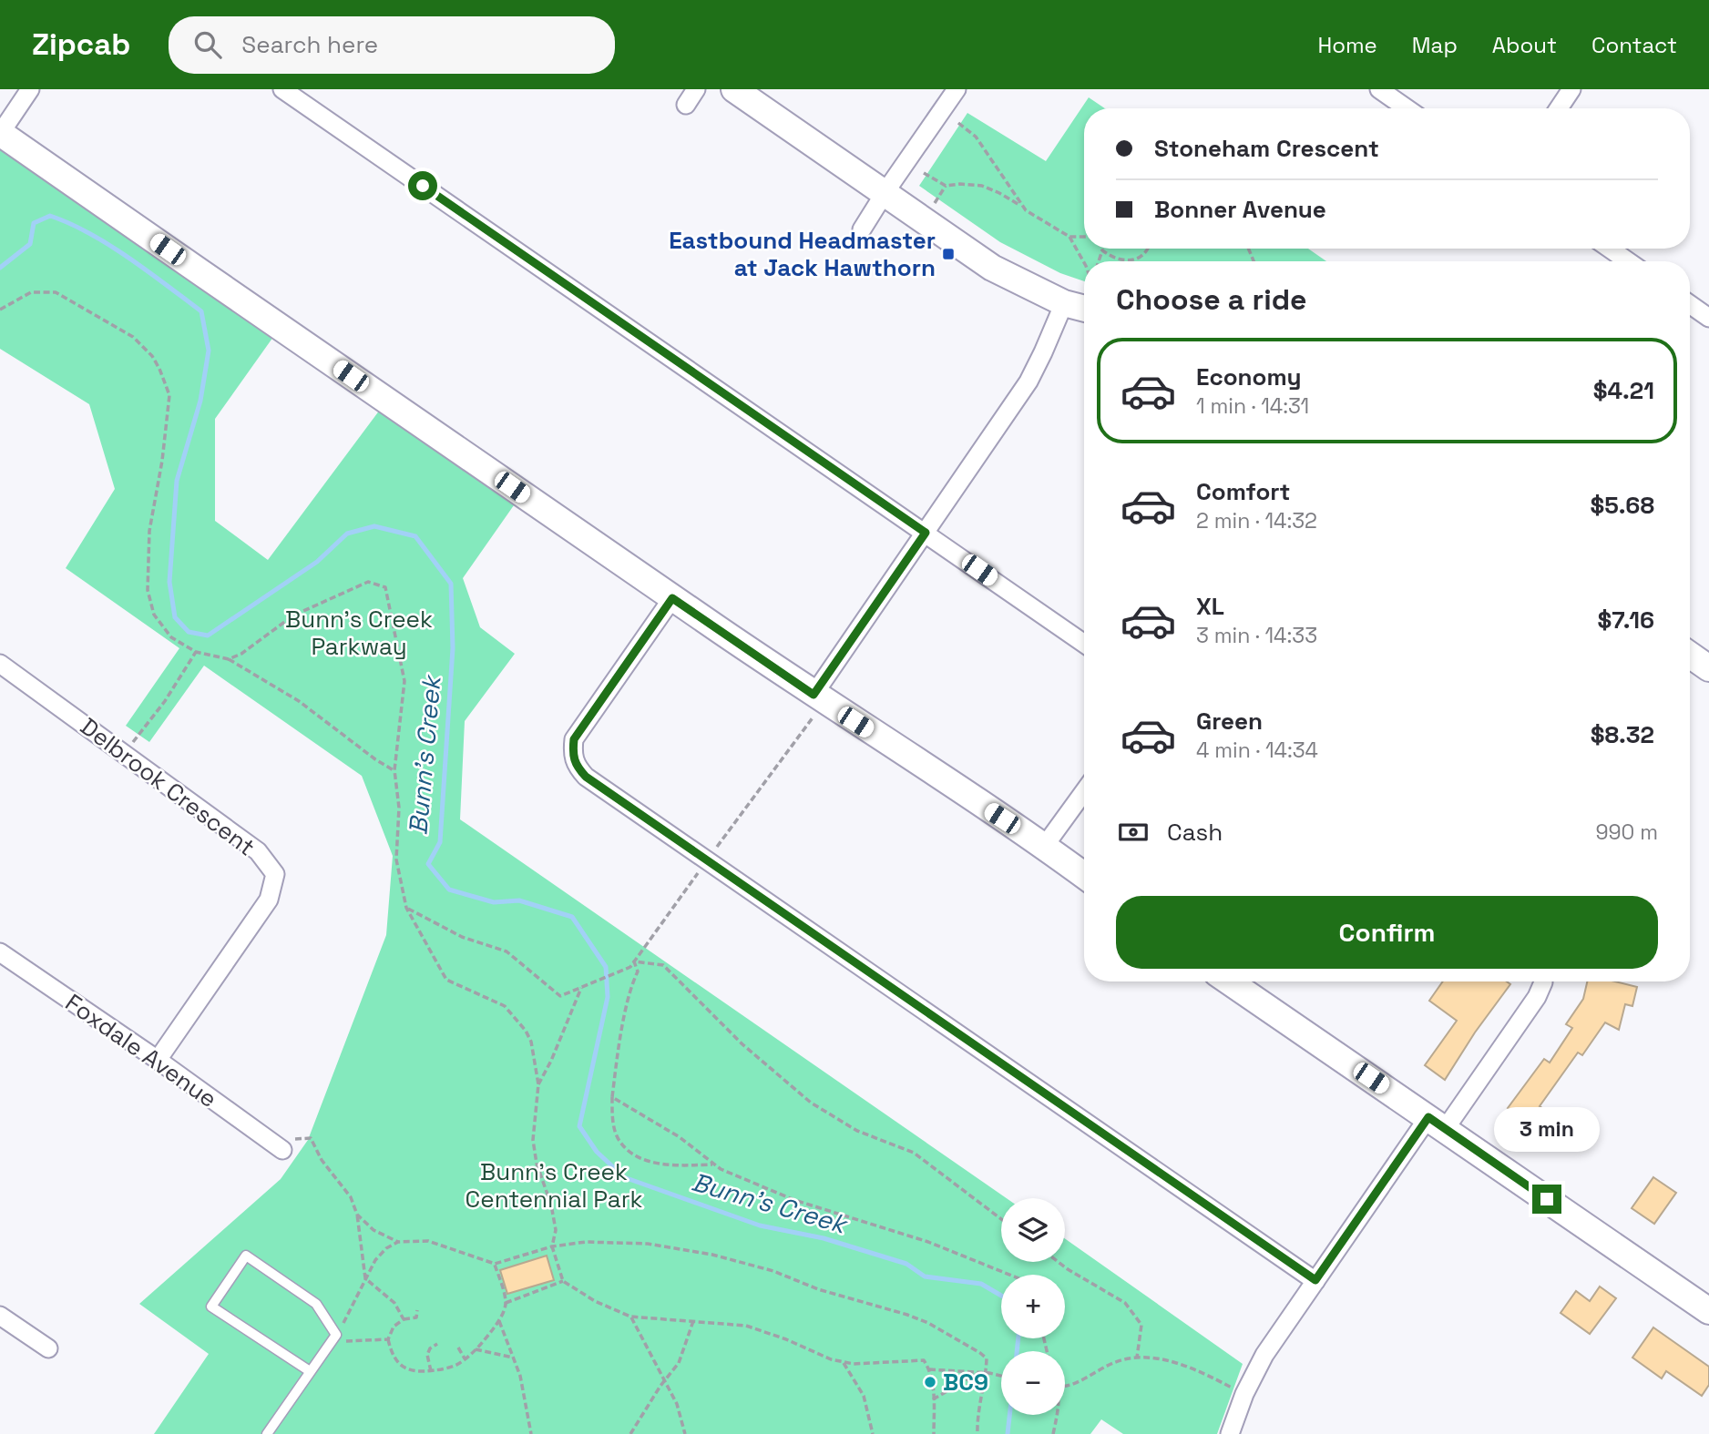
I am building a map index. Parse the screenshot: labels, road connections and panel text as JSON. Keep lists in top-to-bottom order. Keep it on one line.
{"streets":{"street":["Delbrook Crescent","Foxdale Avenue"]},"crossings":[["Delbrook Crescent","Foxdale Avenue"]],"water":["Bunn's Creek"],"parks":["Bunn's Creek Parkway","Bunn's Creek Centennial Park"],"places":{"transit":["Eastbound Headmaster at Jack Hawthorn"],"other":["BC9"]},"page":{"header":"Zipcab","search":"Search here","nav":["Home","Map","About","Contact"],"banner":["Stoneham Crescent","Bonner Avenue"],"heading":"Choose a ride","list":[{"name":"Economy","note":"1 min · 14:31","value":"$4.21"},{"name":"Comfort","note":"2 min · 14:32","value":"$5.68"},{"name":"XL","note":"3 min · 14:33","value":"$7.16"},{"name":"Green","note":"4 min · 14:34","value":"$8.32"}],"pay":["Cash","990 m"],"buttons":"Confirm","bubble":"3 min","map_buttons":["+","−"]}}
